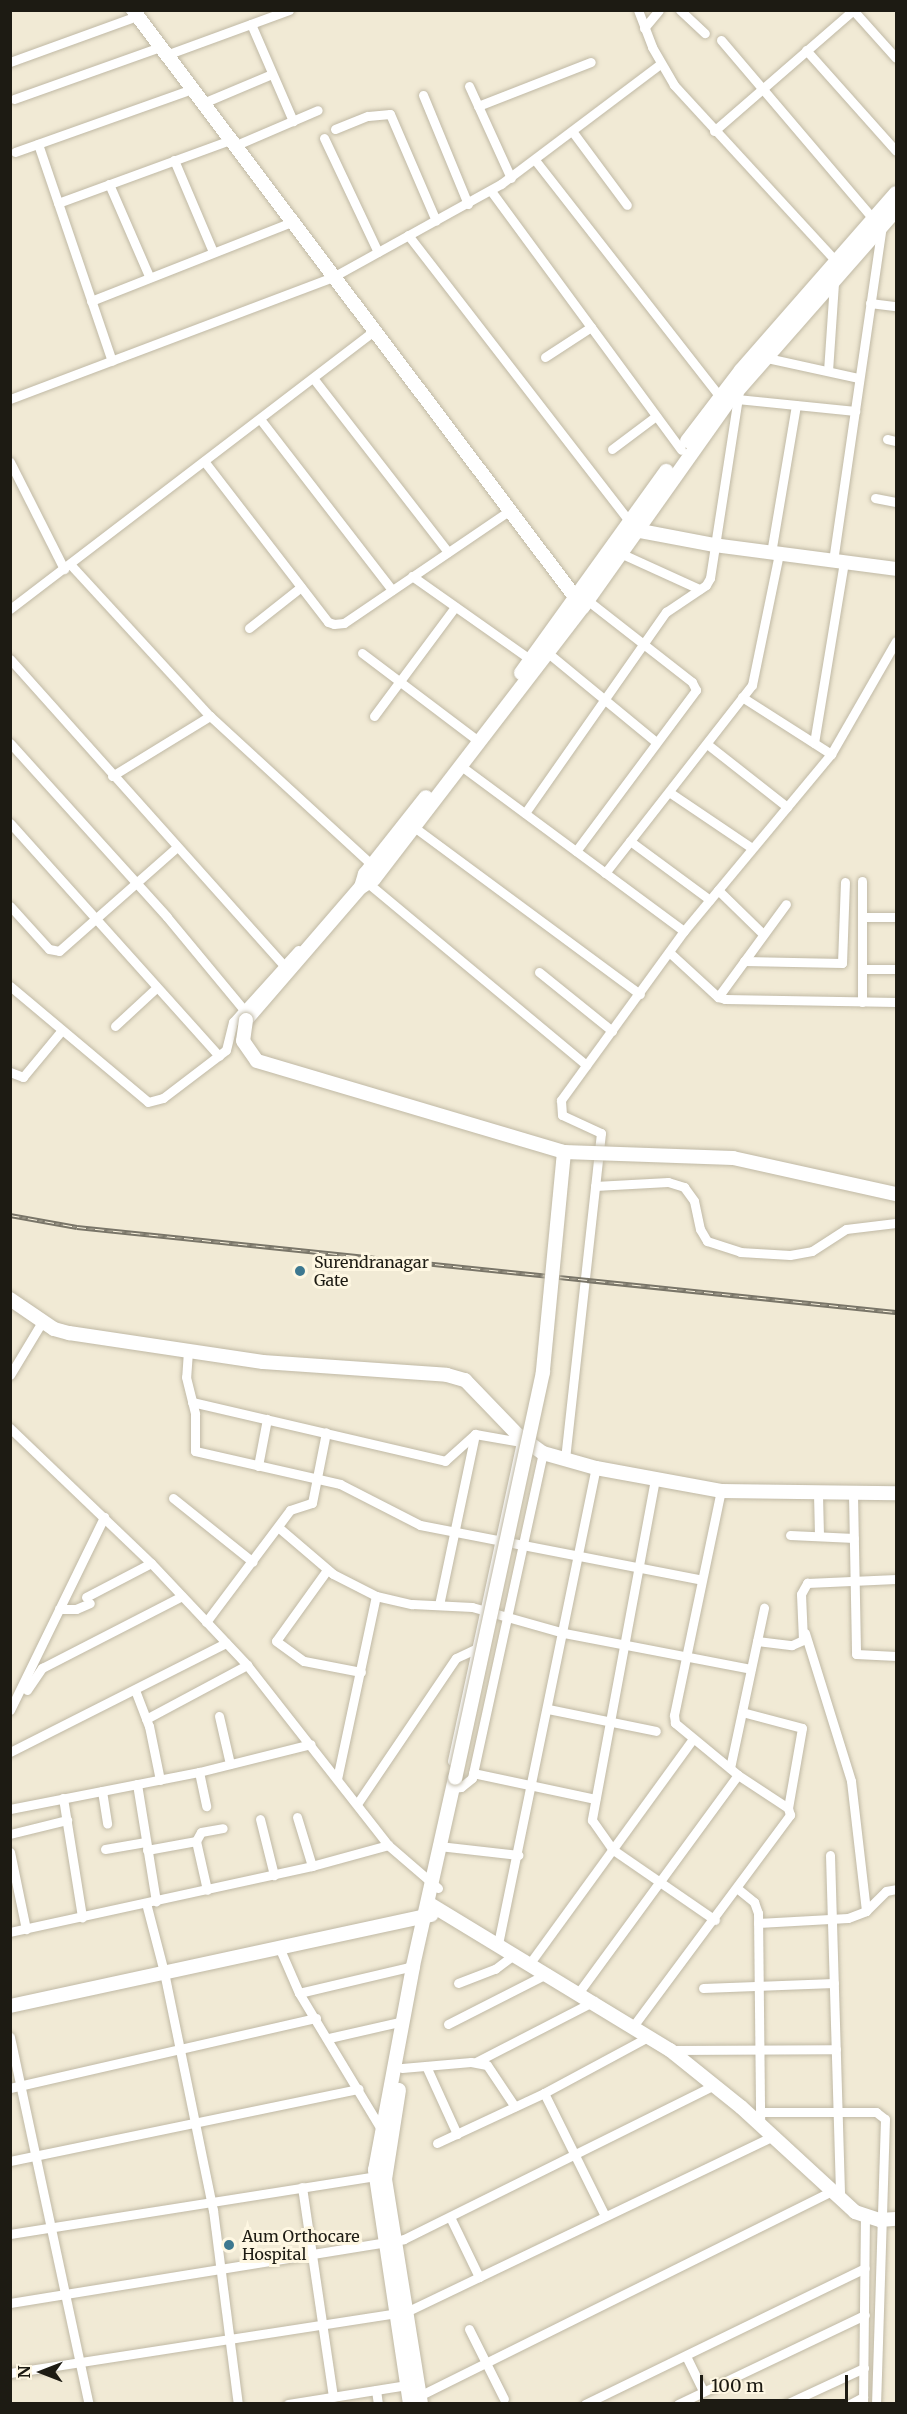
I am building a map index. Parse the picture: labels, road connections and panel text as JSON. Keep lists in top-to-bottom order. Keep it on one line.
{"places":["Surendranagar Gate","Aum Orthocare Hospital"],"scale_bar":"100 m","north":"left"}
